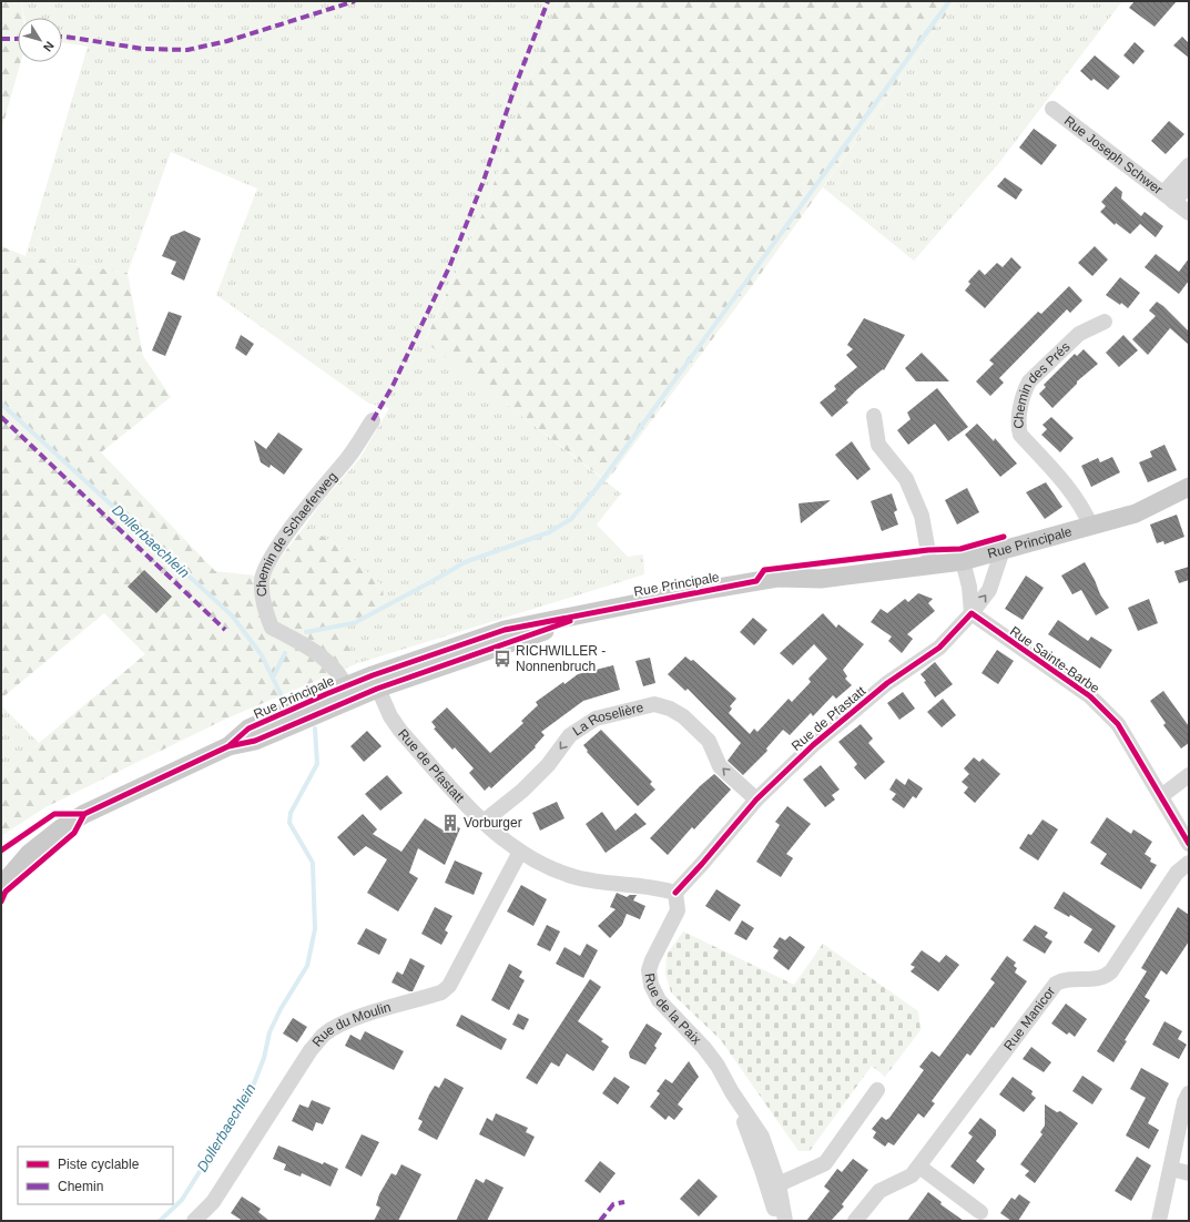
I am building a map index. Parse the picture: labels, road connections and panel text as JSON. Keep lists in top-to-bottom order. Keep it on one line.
{"streets":{"main road":["Rue Principale"],"street":["Rue Joseph Schwer","Chemin des Prés","Chemin de Schaeferweg","Rue Sainte-Barbe","Rue de Pfastatt","La Roselière","Rue de la Paix","Rue Manicor","Rue du Moulin"]},"crossings":[["Chemin des Prés","Rue Principale"],["Chemin de Schaeferweg","Rue Principale"],["Rue Principale","Rue de Pfastatt"],["Rue Sainte-Barbe","Rue de Pfastatt"],["Rue de Pfastatt","La Roselière"],["Rue de Pfastatt","Rue de la Paix"],["Rue de Pfastatt","Rue du Moulin"]],"water":["Dollerbaechlein"],"places":{"bus stop":["RICHWILLER - Nonnenbruch"],"building":["Vorburger"]},"legend":["Piste cyclable","Chemin"],"north":"bottom right"}
